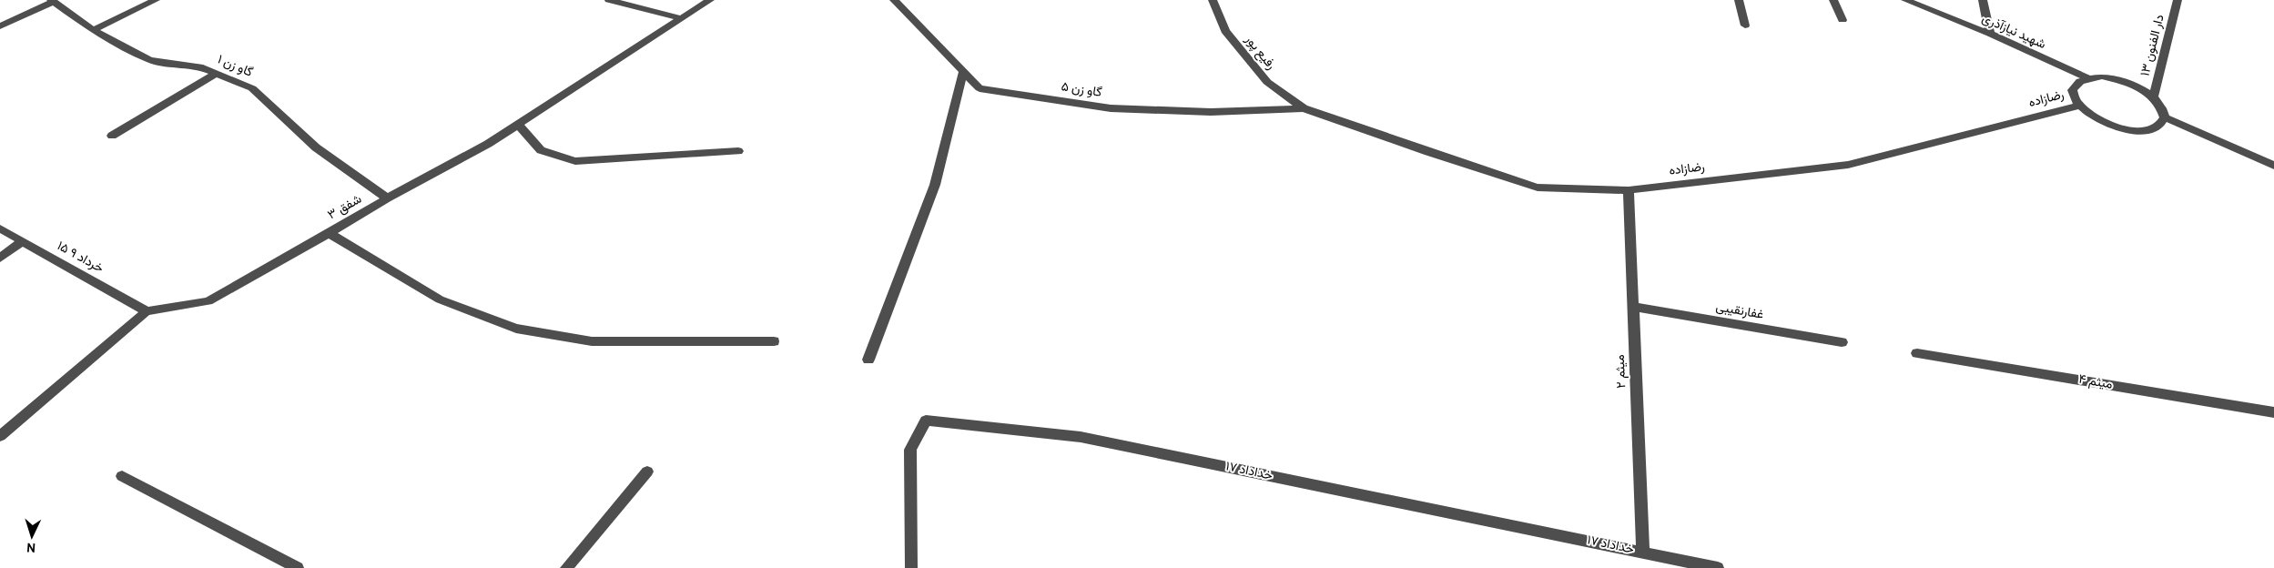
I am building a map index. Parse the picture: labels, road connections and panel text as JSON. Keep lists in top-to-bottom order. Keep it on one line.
{"streets":{"street":["شهید نیازآذری","دار الفنون ۱۳","رفیع پور","گاو زن ۱","گاو زن ۵","رضازاده","شفق ۳","۱۵ خرداد ۹","غفارنقیبی","میثم ۲","میثم ۴","خداداد ۱۷"]},"crossings":[["رفیع پور","گاو زن ۵"],["رفیع پور","رضازاده"],["گاو زن ۱","شفق ۳"],["گاو زن ۵","رضازاده"],["رضازاده","میثم ۲"],["شفق ۳","۱۵ خرداد ۹"],["غفارنقیبی","میثم ۲"],["میثم ۲","خداداد ۱۷"]],"north":"bottom"}
